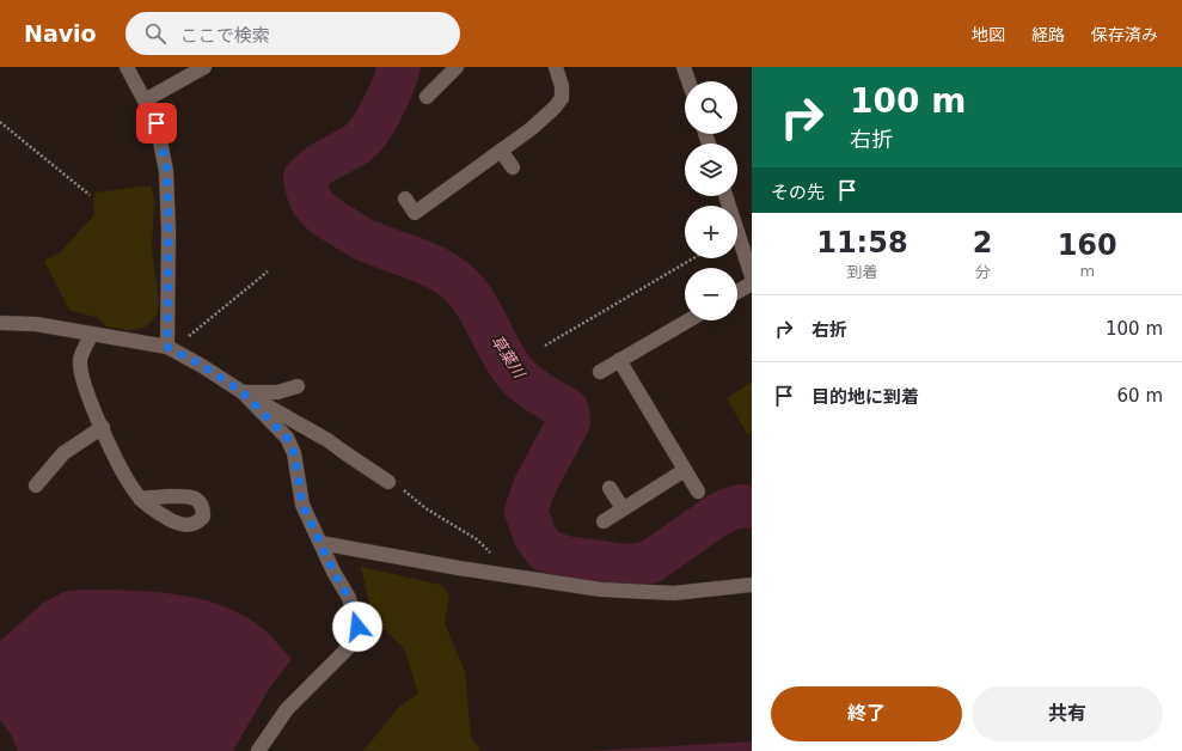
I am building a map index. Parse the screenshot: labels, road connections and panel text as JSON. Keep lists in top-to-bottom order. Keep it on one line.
{"water":["草葉川"],"page":{"header":"Navio","search":"ここで検索","nav":["地図","経路","保存済み"],"turn":["100 m","右折"],"map_buttons":["+","−"],"then":"その先","eta":["11:58","到着","2","分","160","m"],"list":[{"name":"右折","value":"100 m"},{"name":"目的地に到着","value":"60 m"}],"buttons":["終了","共有"]}}
